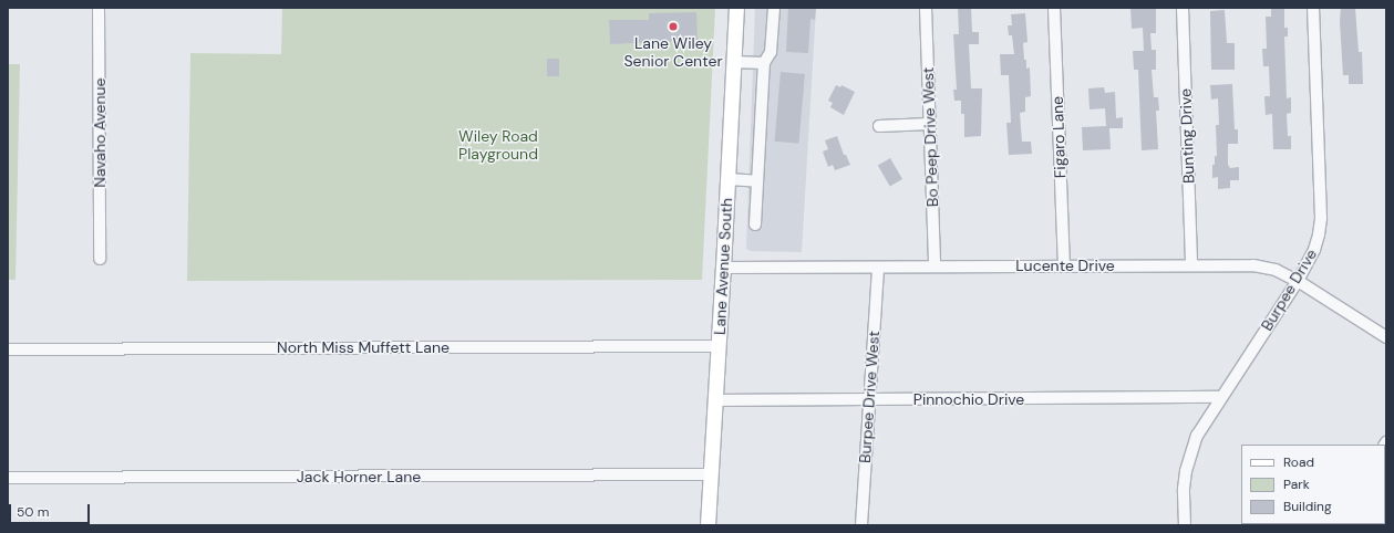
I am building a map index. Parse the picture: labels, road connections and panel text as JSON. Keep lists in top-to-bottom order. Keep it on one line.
{"streets":{"main road":["Lane Avenue South"],"street":["Navaho Avenue","Bunting Drive","Bo Peep Drive West","Figaro Lane","Lucente Drive","Burpee Drive","North Miss Muffett Lane","Burpee Drive West","Pinnochio Drive","Jack Horner Lane"]},"crossings":[["Bunting Drive","Lucente Drive"],["Bo Peep Drive West","Lucente Drive"],["Figaro Lane","Lucente Drive"],["Lucente Drive","Lane Avenue South"],["Lucente Drive","Burpee Drive"],["Lucente Drive","Burpee Drive West"],["Lane Avenue South","North Miss Muffett Lane"],["Lane Avenue South","Pinnochio Drive"],["Lane Avenue South","Jack Horner Lane"],["Burpee Drive","Pinnochio Drive"],["Burpee Drive West","Pinnochio Drive"]],"parks":["Wiley Road Playground"],"places":["Lane Wiley Senior Center"],"legend":["Road","Park","Building"],"scale_bar":"50 m"}
